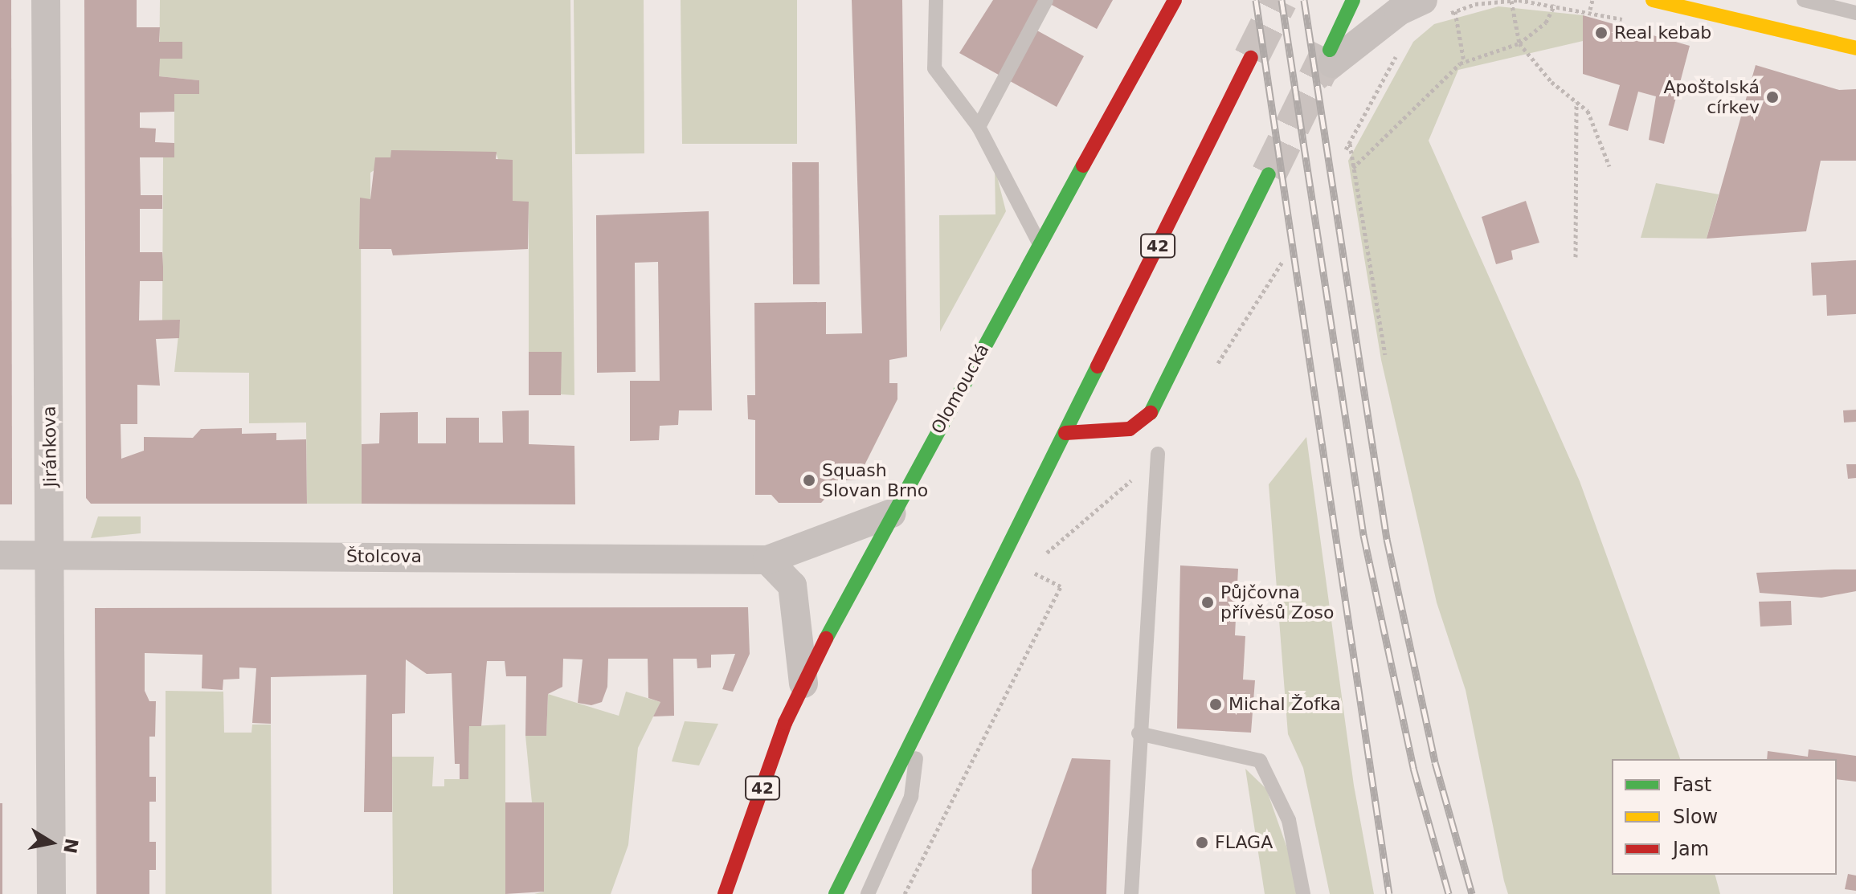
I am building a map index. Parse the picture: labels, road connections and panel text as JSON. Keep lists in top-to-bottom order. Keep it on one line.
{"streets":{"main road":["42","Olomoucká"],"street":["Jiránkova","Štolcova"]},"crossings":[["Olomoucká","Štolcova"],["Jiránkova","Štolcova"]],"places":["Real kebab","Apoštolská církev","Squash Slovan Brno","Půjčovna přívěsů Zoso","Michal Žofka","FLAGA"],"legend":["Fast","Slow","Jam"],"north":"right"}
